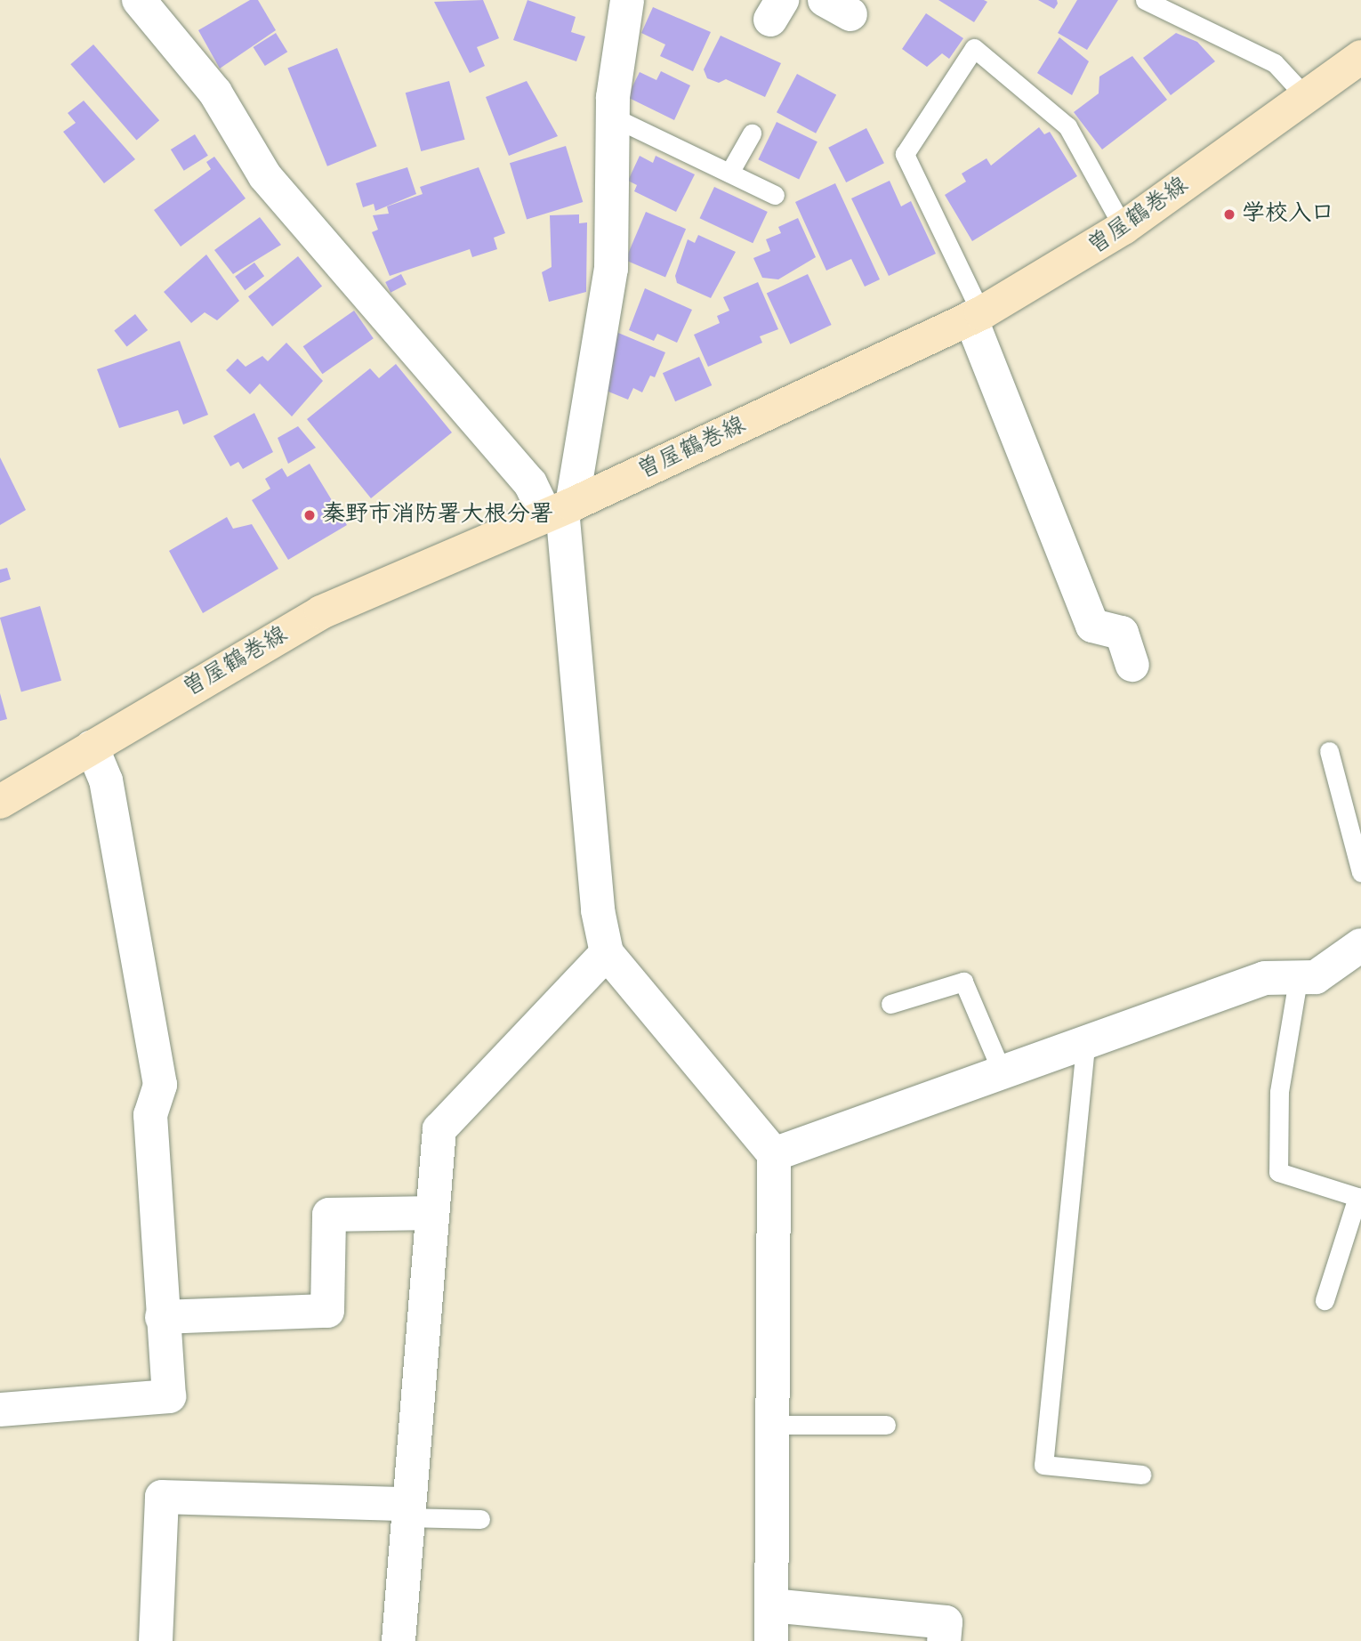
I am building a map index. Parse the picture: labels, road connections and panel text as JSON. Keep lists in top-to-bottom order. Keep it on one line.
{"streets":{"main road":["曽屋鶴巻線"]},"places":["学校入口","秦野市消防署大根分署"]}
